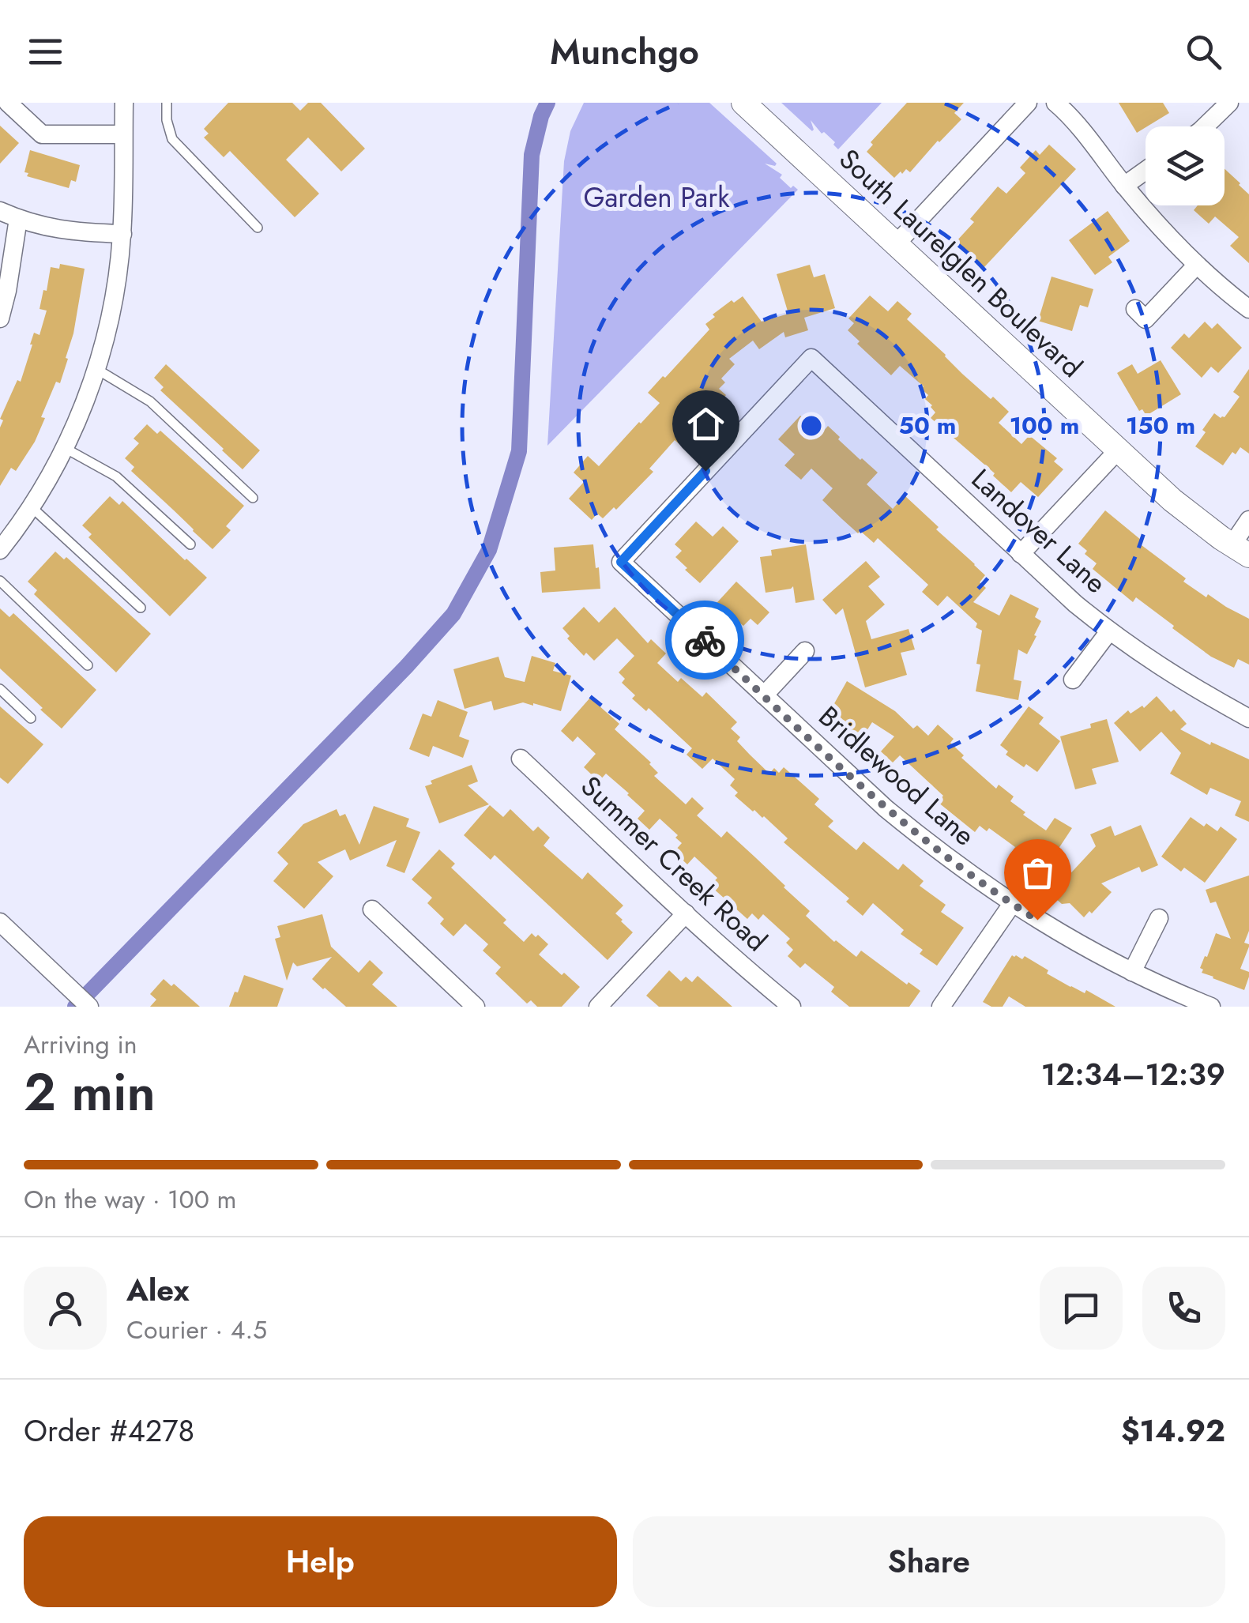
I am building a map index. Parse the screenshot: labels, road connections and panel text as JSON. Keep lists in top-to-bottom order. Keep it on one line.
{"streets":{"street":["South Laurelglen Boulevard","Landover Lane","Bridlewood Lane","Summer Creek Road"]},"crossings":[["Landover Lane","Bridlewood Lane"]],"parks":["Garden Park"],"page":{"header":"Munchgo","heading":["2 min","Arriving in","12:34–12:39"],"panel":["Alex","Courier · 4.5","Order #4278","$14.92"],"bar":"On the way · 100 m","buttons":["Help","Share"]},"rings":["50 m","100 m","150 m"]}
